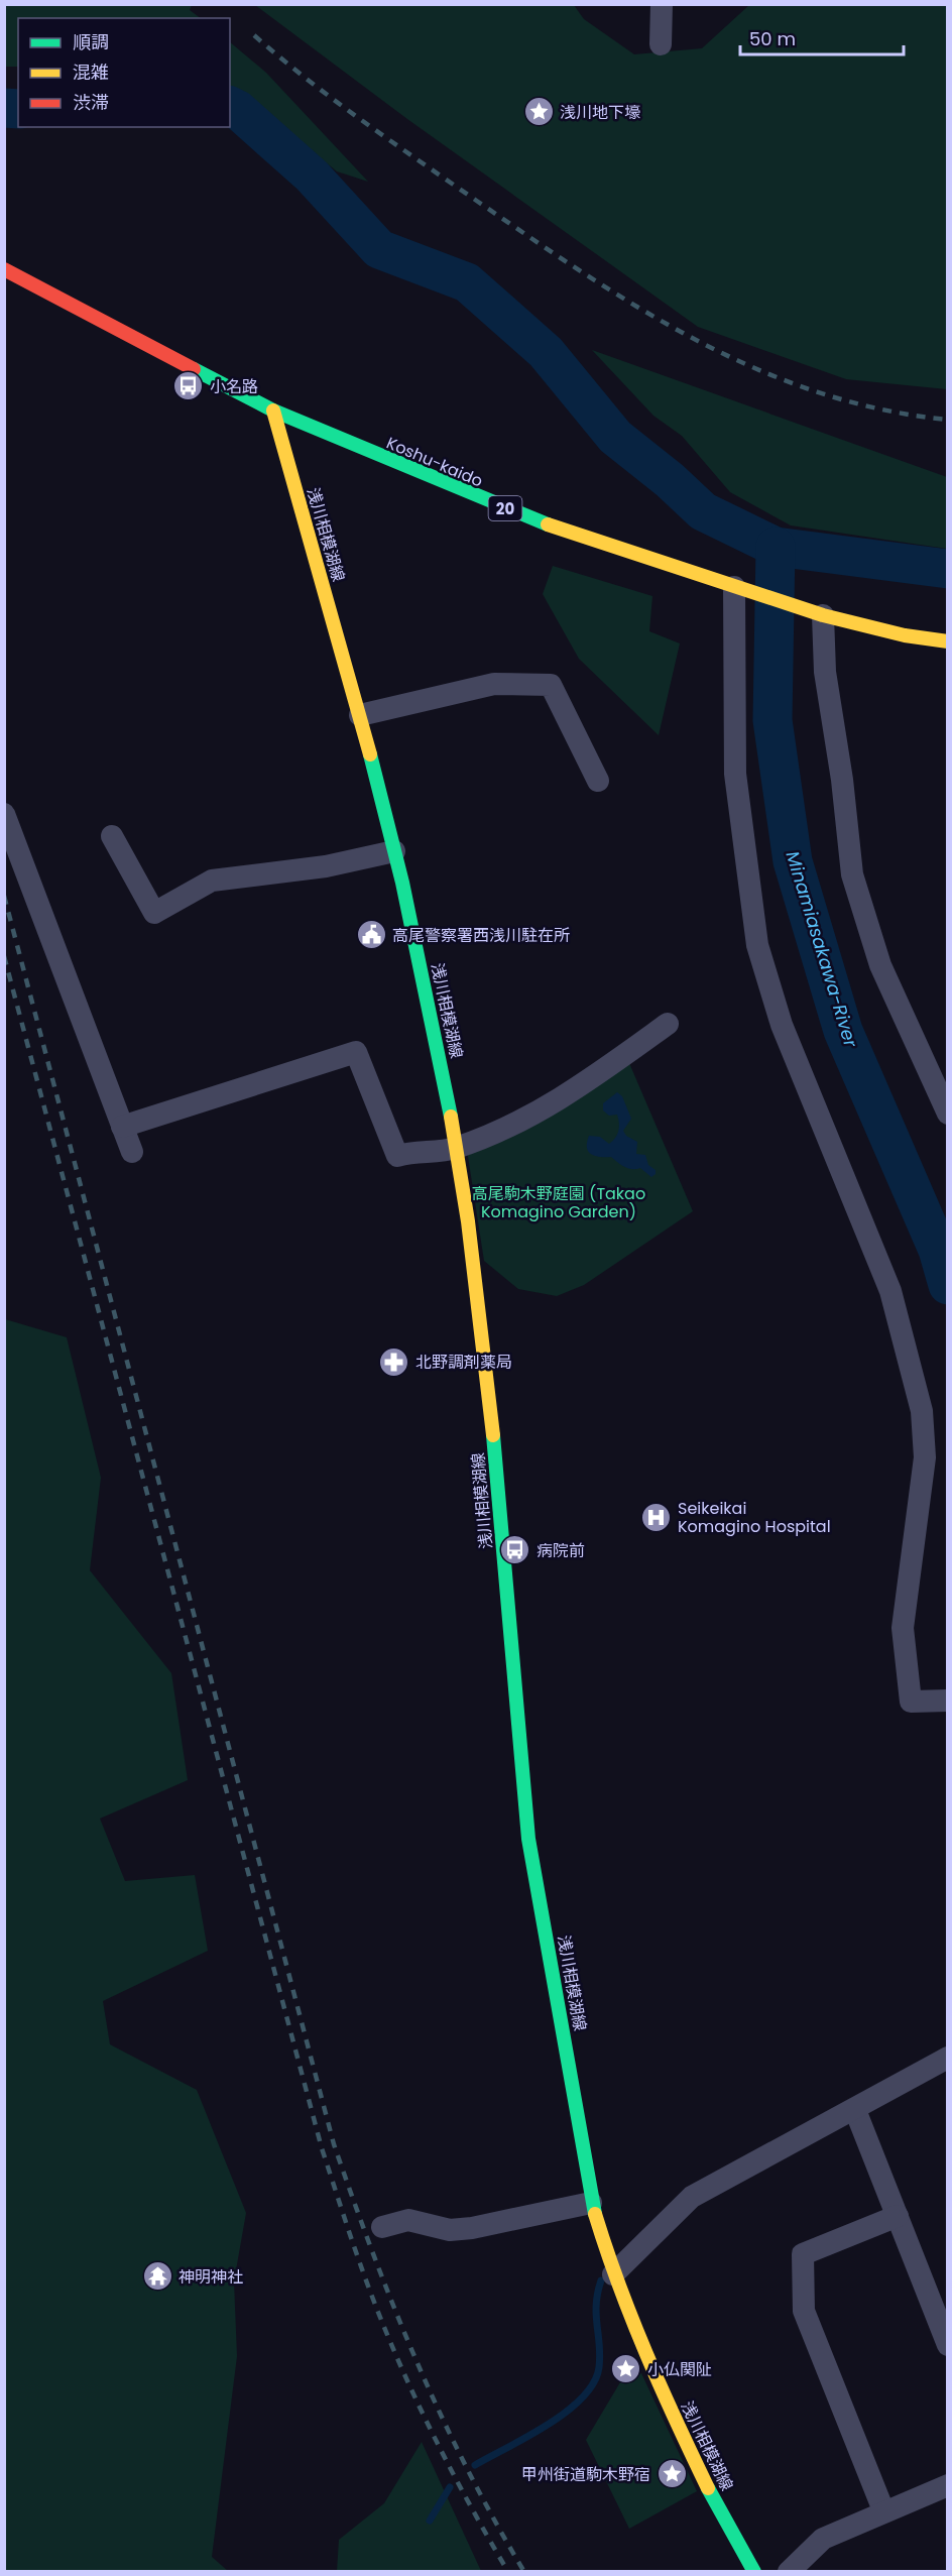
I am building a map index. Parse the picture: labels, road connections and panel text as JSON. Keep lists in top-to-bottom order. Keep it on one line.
{"streets":{"main road":["Koshu-kaido","20","浅川相模湖線"]},"crossings":[["Koshu-kaido","浅川相模湖線"]],"water":["Minamiasakawa-River"],"parks":["高尾駒木野庭園 (Takao Komagino Garden)"],"places":{"place":["浅川地下壕","小仏関阯","甲州街道駒木野宿"],"bus stop":["小名路","病院前"],"public building":["高尾警察署西浅川駐在所"],"pharmacy":["北野調剤薬局"],"hospital":["Seikeikai Komagino Hospital"],"temple":["神明神社"]},"legend":["順調","混雑","渋滞"],"scale_bar":"50 m"}
